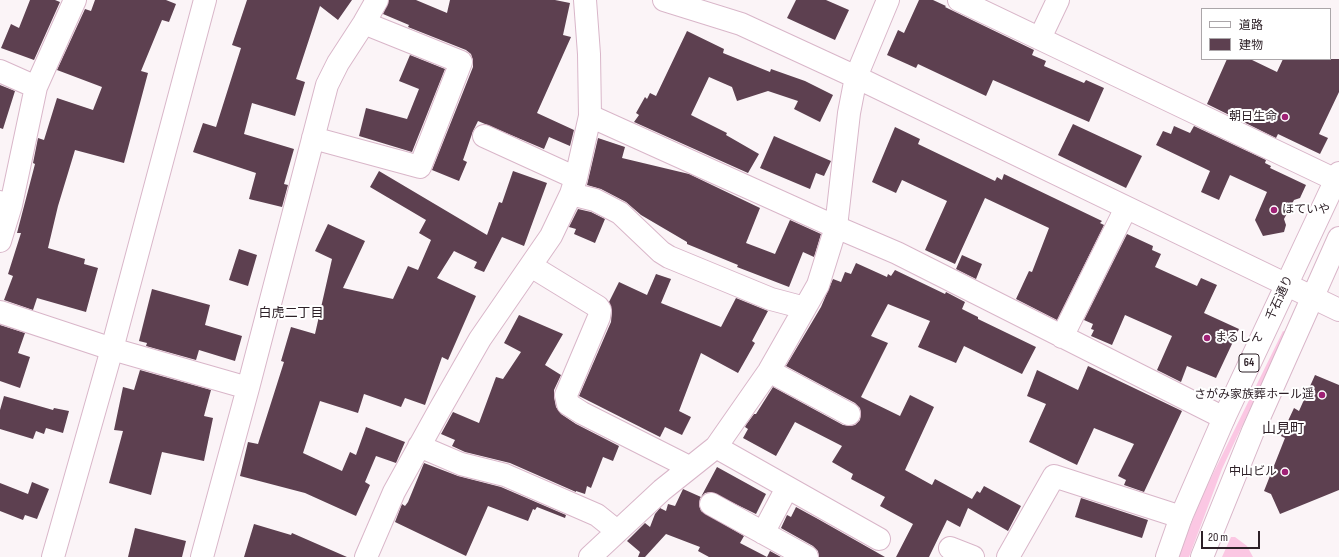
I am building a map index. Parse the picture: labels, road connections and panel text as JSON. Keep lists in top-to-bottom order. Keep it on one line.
{"streets":{"street":["千石通り","64"]},"districts":["白虎二丁目","山見町"],"places":["朝日生命","ほていや","まるしん","さがみ家族葬ホール遥","中山ビル"],"legend":["道路","建物"],"scale_bar":"20 m"}
